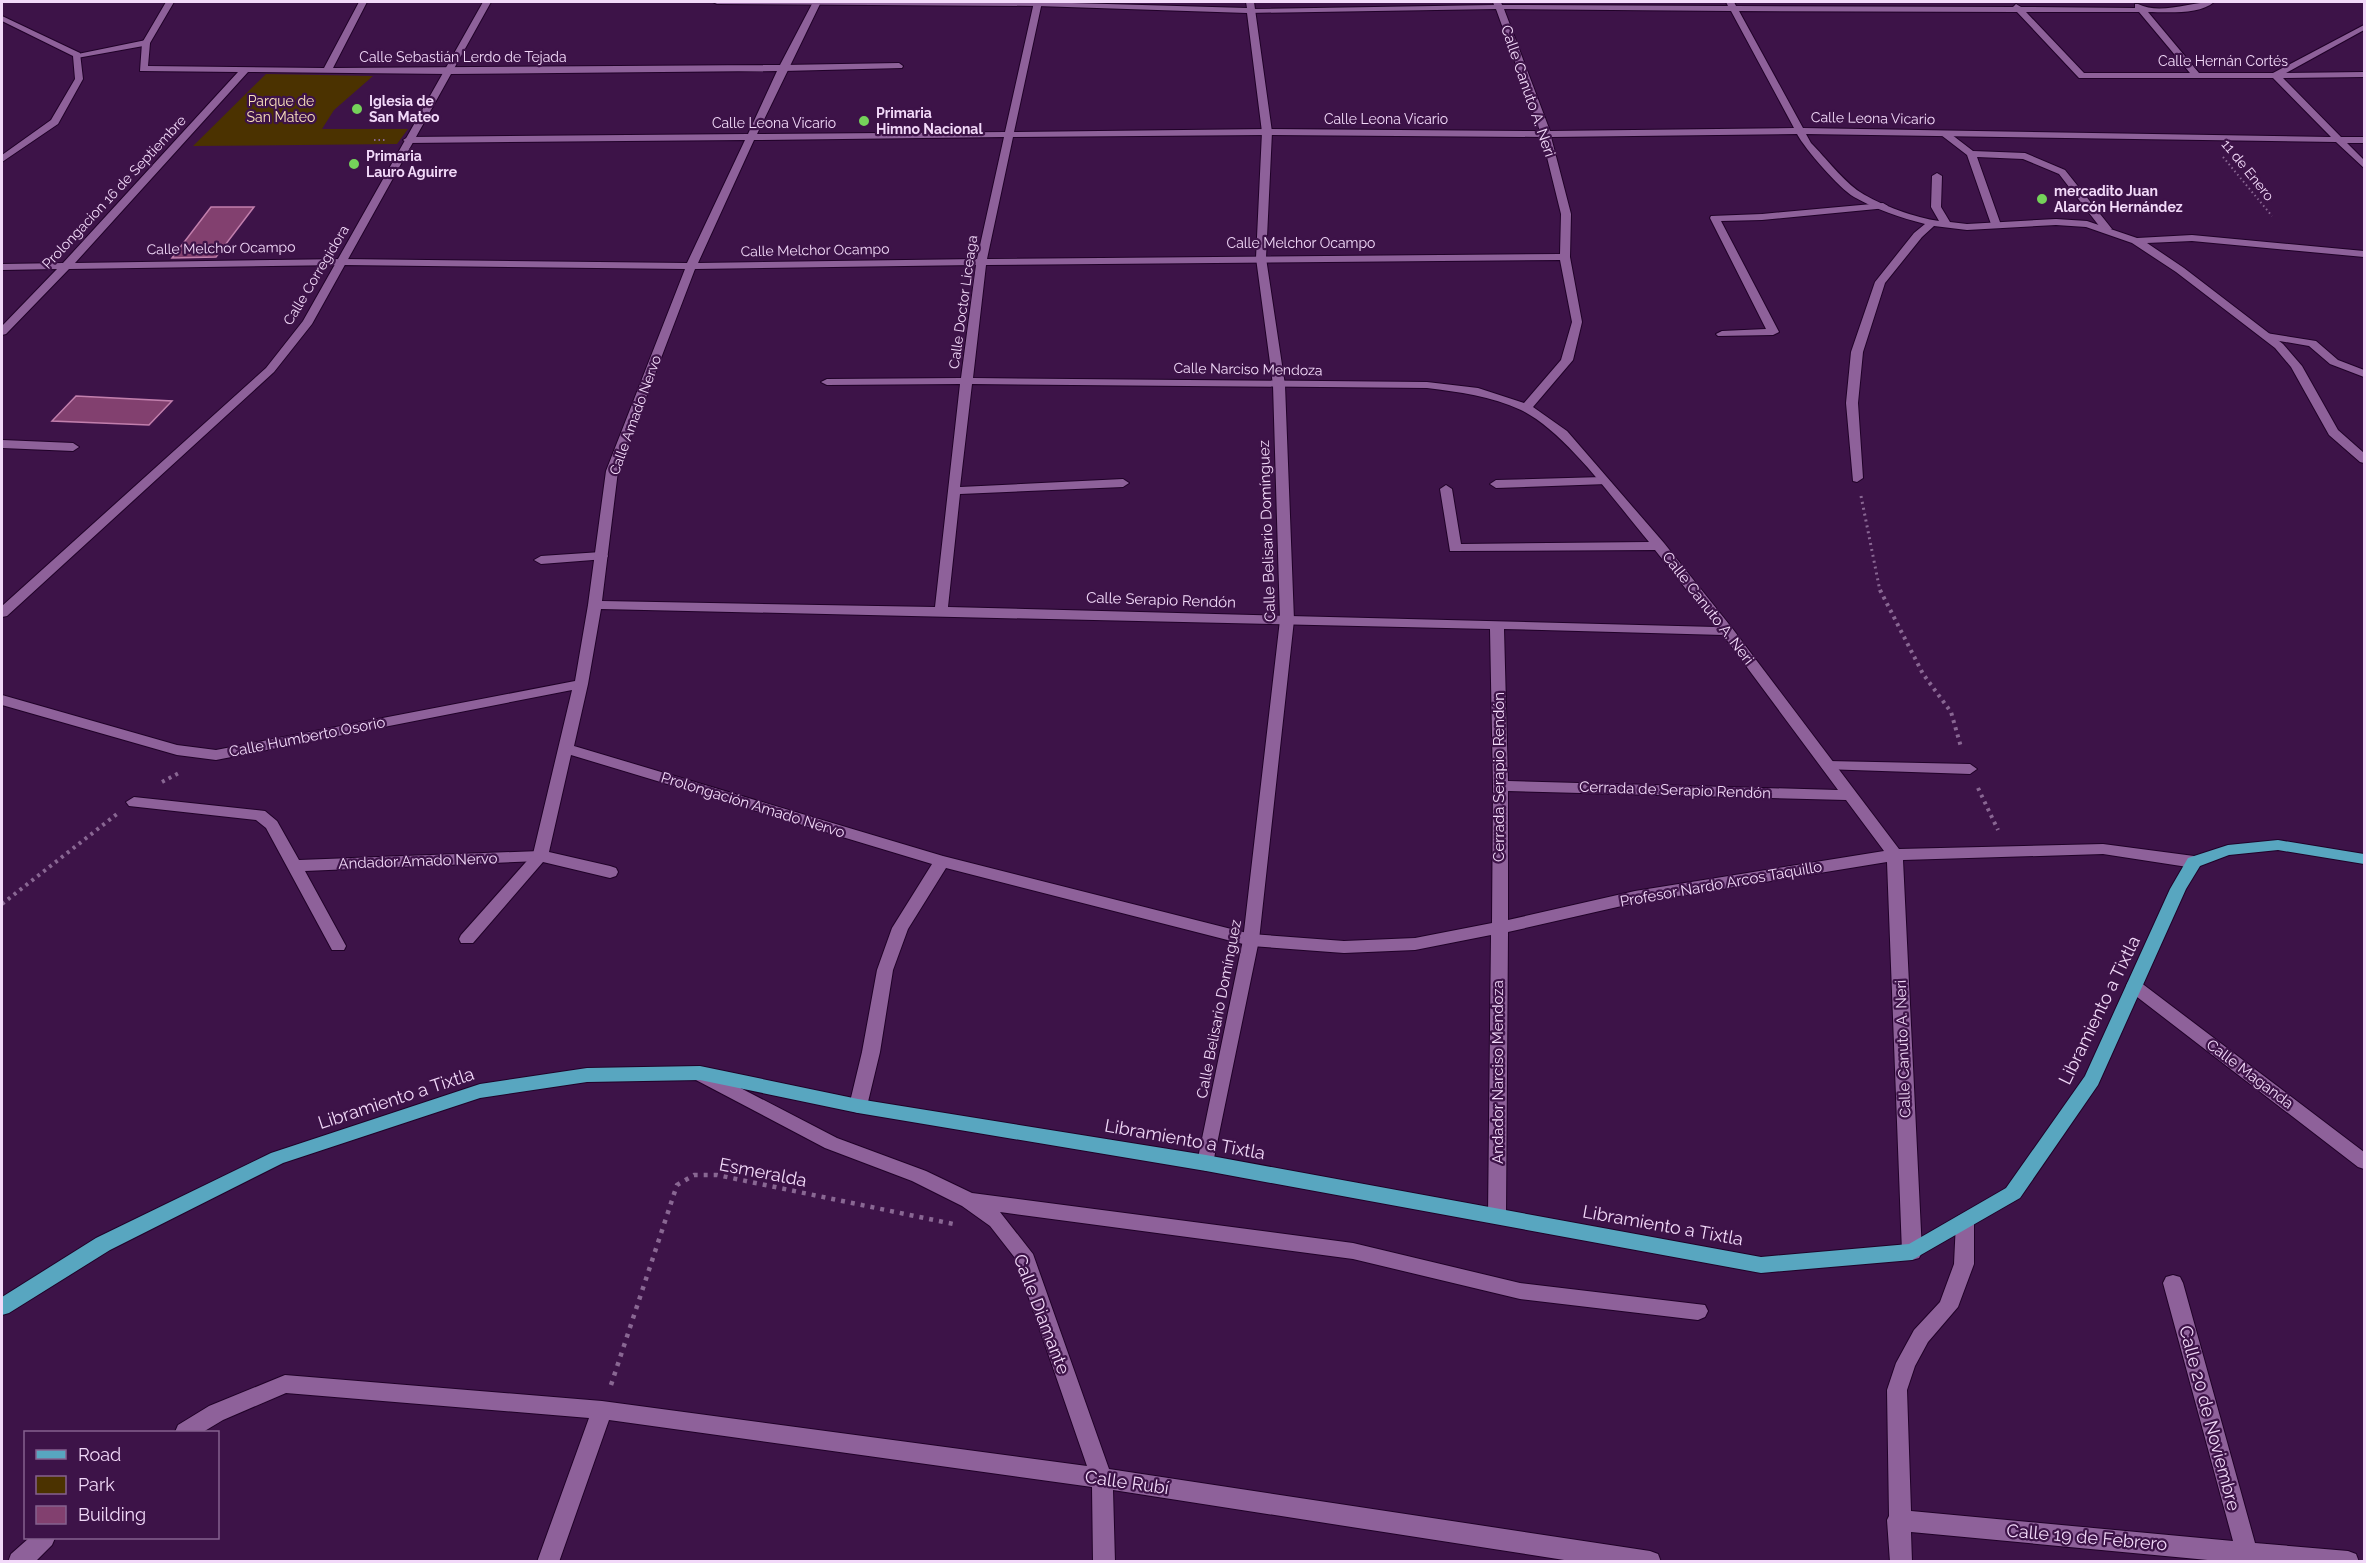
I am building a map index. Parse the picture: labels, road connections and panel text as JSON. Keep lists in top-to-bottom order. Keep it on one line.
{"streets":{"main road":["Libramiento a Tixtla"],"street":["Calle Sebastián Lerdo de Tejada","Calle Hernán Cortés","Calle Canuto A. Neri","Calle Leona Vicario","Prolongacion 16 de Septiembre","Calle Melchor Ocampo","Calle Corregidora","Calle Doctor Liceaga","Calle Narciso Mendoza","Calle Amado Nervo","Calle Belisario Domínguez","Calle Serapio Rendón","Calle Humberto Osorio","Cerrada Serapio Rendón","Cerrada de Serapio Rendón","Prolongación Amado Nervo","Andador Amado Nervo","Profesor Nardo Arcos Taquillo","Andador Narciso Mendoza","Calle Maganda","Calle Diamante","Calle 20 de Noviembre","Calle Rubí","Calle 19 de Febrero"],"path":["11 de Enero","Esmeralda"]},"crossings":[["Calle Sebastián Lerdo de Tejada","Prolongacion 16 de Septiembre"],["Calle Sebastián Lerdo de Tejada","Calle Corregidora"],["Calle Sebastián Lerdo de Tejada","Calle Amado Nervo"],["Calle Canuto A. Neri","Calle Leona Vicario"],["Calle Canuto A. Neri","Calle Melchor Ocampo"],["Calle Canuto A. Neri","Calle Narciso Mendoza"],["Calle Canuto A. Neri","Calle Serapio Rendón"],["Calle Canuto A. Neri","Cerrada de Serapio Rendón"],["Calle Canuto A. Neri","Profesor Nardo Arcos Taquillo"],["Calle Canuto A. Neri","Libramiento a Tixtla"],["Calle Leona Vicario","11 de Enero"],["Calle Leona Vicario","Calle Corregidora"],["Calle Leona Vicario","Calle Doctor Liceaga"],["Calle Leona Vicario","Calle Amado Nervo"],["Calle Leona Vicario","Calle Belisario Domínguez"],["Prolongacion 16 de Septiembre","Calle Melchor Ocampo"],["Calle Melchor Ocampo","Calle Corregidora"],["Calle Melchor Ocampo","Calle Doctor Liceaga"],["Calle Melchor Ocampo","Calle Amado Nervo"],["Calle Melchor Ocampo","Calle Belisario Domínguez"],["Calle Doctor Liceaga","Calle Narciso Mendoza"],["Calle Doctor Liceaga","Calle Serapio Rendón"],["Calle Narciso Mendoza","Calle Belisario Domínguez"],["Calle Amado Nervo","Calle Serapio Rendón"],["Calle Amado Nervo","Calle Humberto Osorio"],["Calle Amado Nervo","Prolongación Amado Nervo"],["Calle Amado Nervo","Andador Amado Nervo"],["Calle Belisario Domínguez","Calle Serapio Rendón"],["Calle Belisario Domínguez","Prolongación Amado Nervo"],["Calle Belisario Domínguez","Profesor Nardo Arcos Taquillo"],["Calle Belisario Domínguez","Libramiento a Tixtla"],["Calle Serapio Rendón","Cerrada Serapio Rendón"],["Cerrada Serapio Rendón","Cerrada de Serapio Rendón"],["Cerrada Serapio Rendón","Profesor Nardo Arcos Taquillo"],["Cerrada Serapio Rendón","Andador Narciso Mendoza"],["Prolongación Amado Nervo","Profesor Nardo Arcos Taquillo"],["Profesor Nardo Arcos Taquillo","Libramiento a Tixtla"],["Profesor Nardo Arcos Taquillo","Andador Narciso Mendoza"],["Libramiento a Tixtla","Andador Narciso Mendoza"],["Libramiento a Tixtla","Calle Maganda"],["Libramiento a Tixtla","Calle Diamante"],["Esmeralda","Calle Rubí"],["Calle Diamante","Calle Rubí"],["Calle 20 de Noviembre","Calle 19 de Febrero"]],"parks":["Parque de San Mateo"],"places":["Iglesia de San Mateo","Primaria Himno Nacional","Primaria Lauro Aguirre","mercadito Juan Alarcón Hernández"],"legend":["Road","Park","Building"]}
